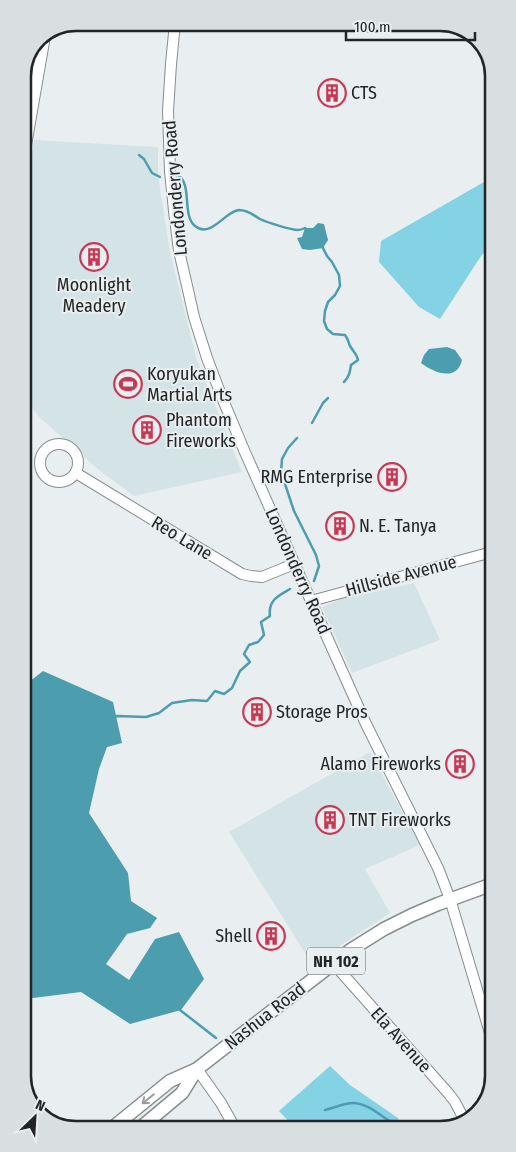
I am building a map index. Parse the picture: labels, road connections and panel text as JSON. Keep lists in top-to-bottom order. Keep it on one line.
{"streets":{"main road":["NH 102","Nashua Road"],"street":["Londonderry Road","Reo Lane","Hillside Avenue","Ela Avenue"]},"crossings":[["Londonderry Road","Reo Lane"],["Londonderry Road","Hillside Avenue"],["Londonderry Road","Nashua Road"],["Nashua Road","Ela Avenue"]],"places":{"building":["CTS","Moonlight Meadery","Phantom Fireworks","RMG Enterprise","N. E. Tanya","Storage Pros","Alamo Fireworks","TNT Fireworks","Shell"],"sports":["Koryukan Martial Arts"]},"scale_bar":"100 m","north":"top right"}
